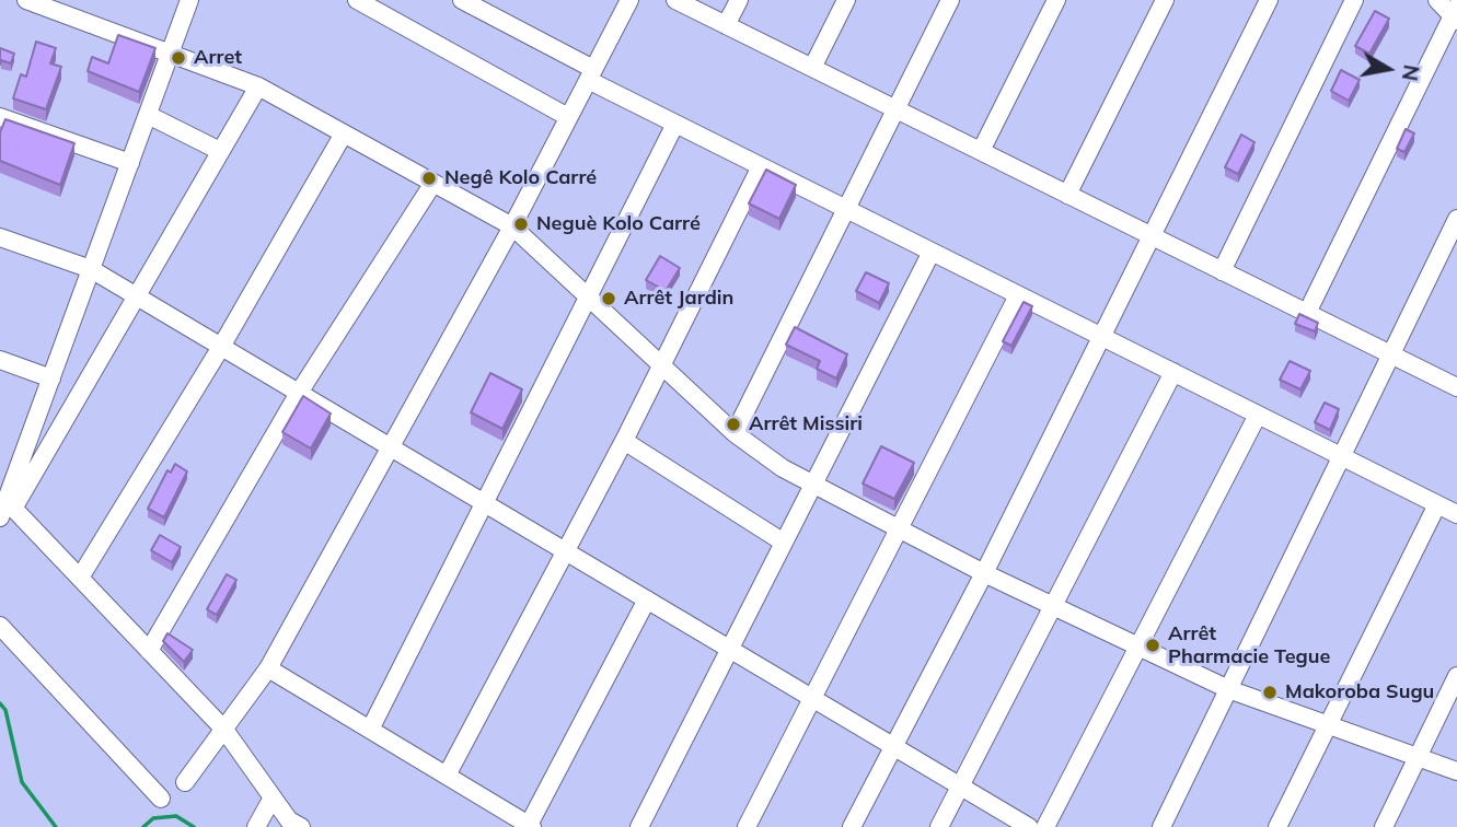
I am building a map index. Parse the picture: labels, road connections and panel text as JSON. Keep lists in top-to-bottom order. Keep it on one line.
{"places":["Arret","Negê Kolo Carré","Neguè Kolo Carré","Arrêt Jardin","Arrêt Missiri","Arrêt Pharmacie Tegue","Makoroba Sugu"],"north":"right"}
